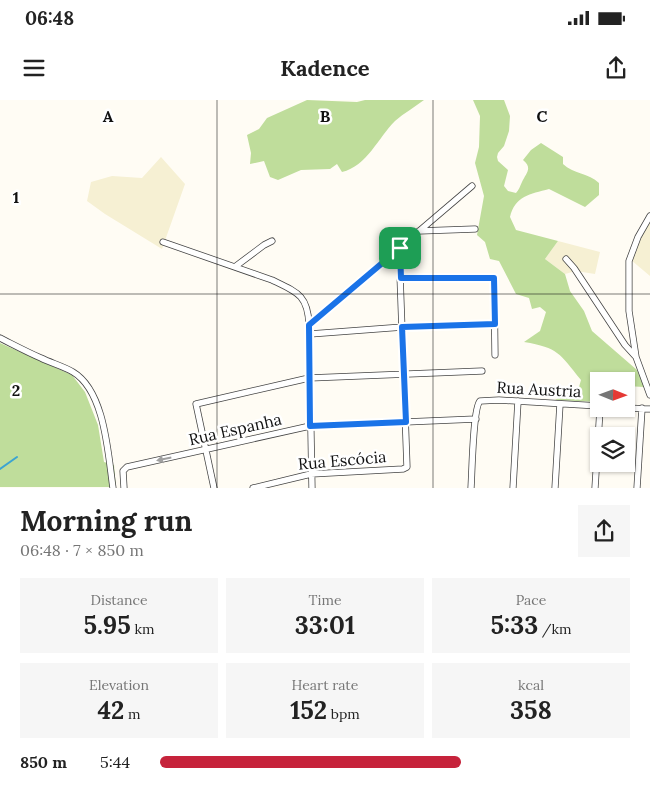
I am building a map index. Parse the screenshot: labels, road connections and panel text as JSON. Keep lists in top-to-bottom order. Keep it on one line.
{"streets":{"street":["Rua Austria","Rua Espanha","Rua Escócia"]},"crossings":[["Rua Austria","Rua Espanha"],["Rua Espanha","Rua Escócia"]],"north":"right","page":{"status":"06:48","header":"Kadence","heading":["Morning run","06:48 · 7 × 850 m"],"stats":[["Distance","5.95 km"],["Time","33:01"],["Pace","5:33 /km"],["Elevation","42 m"],["Heart rate","152 bpm"],["kcal","358"]],"list":[{"name":"850 m","note":"5:44"}]},"grid":{"columns":["A","B","C"],"rows":["1","2"]}}
